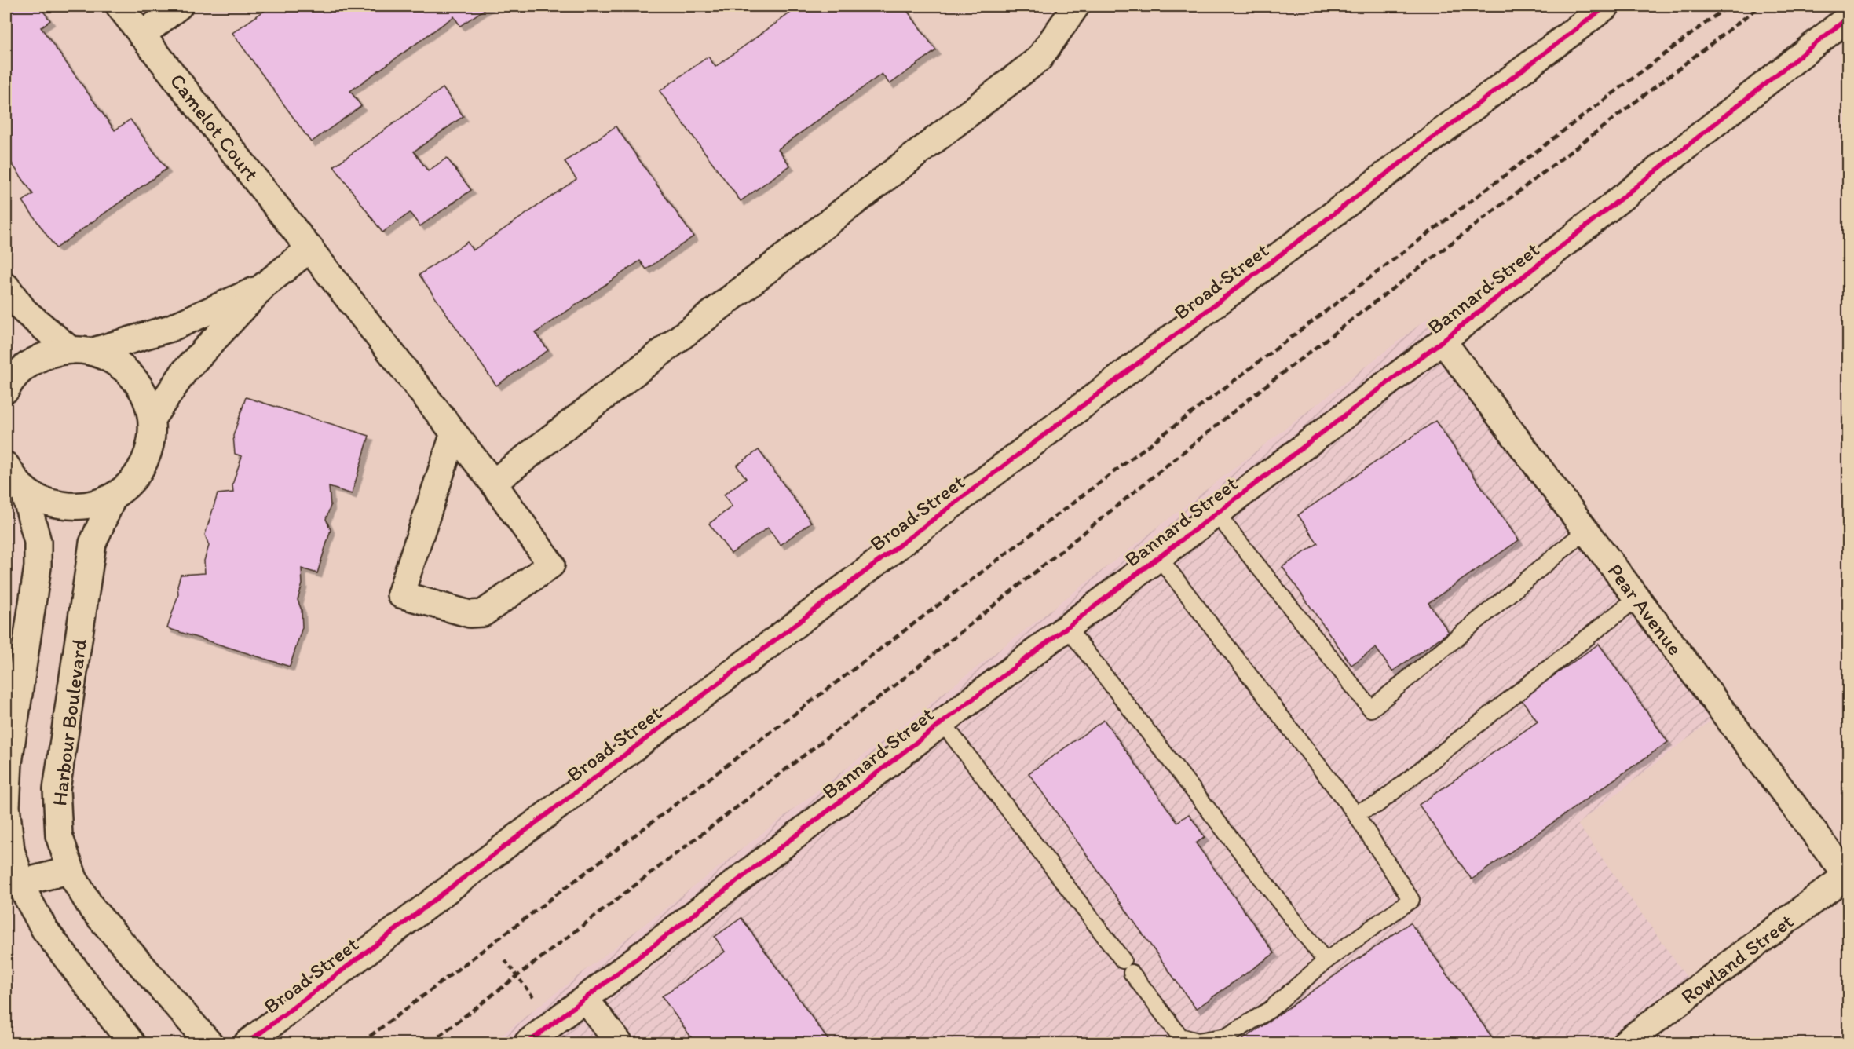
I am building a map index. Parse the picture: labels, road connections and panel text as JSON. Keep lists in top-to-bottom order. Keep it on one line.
{"streets":{"street":["Camelot Court","Broad Street","Bannard Street","Pear Avenue","Harbour Boulevard","Rowland Street"]},"crossings":[["Bannard Street","Pear Avenue"],["Pear Avenue","Rowland Street"]]}
